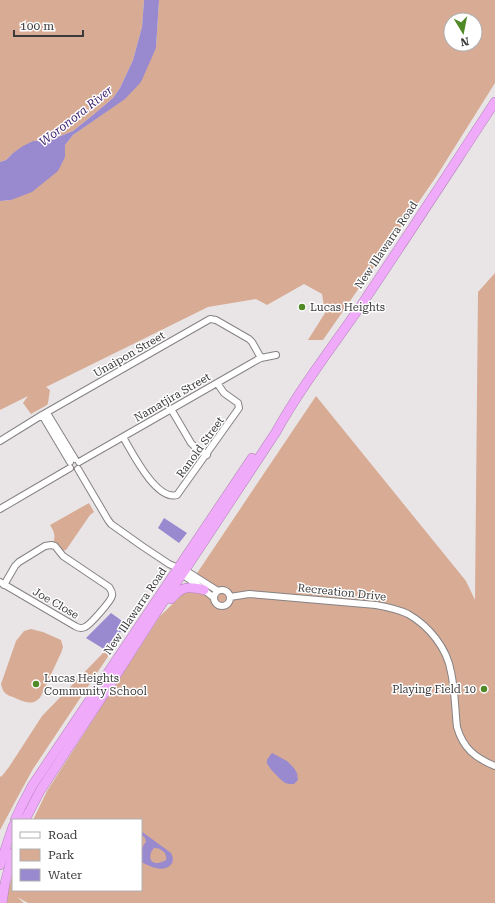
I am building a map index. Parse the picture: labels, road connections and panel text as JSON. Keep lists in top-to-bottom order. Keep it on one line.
{"streets":{"highway":["New Illawarra Road"],"street":["Unaipon Street","Namatjira Street","Ranold Street","Recreation Drive","Joe Close"]},"crossings":[["Unaipon Street","Namatjira Street"],["Namatjira Street","Ranold Street"]],"water":["Woronora River"],"places":["Lucas Heights","Lucas Heights Community School","Playing Field 10"],"legend":["Road","Park","Water"],"scale_bar":"100 m","north":"bottom"}
